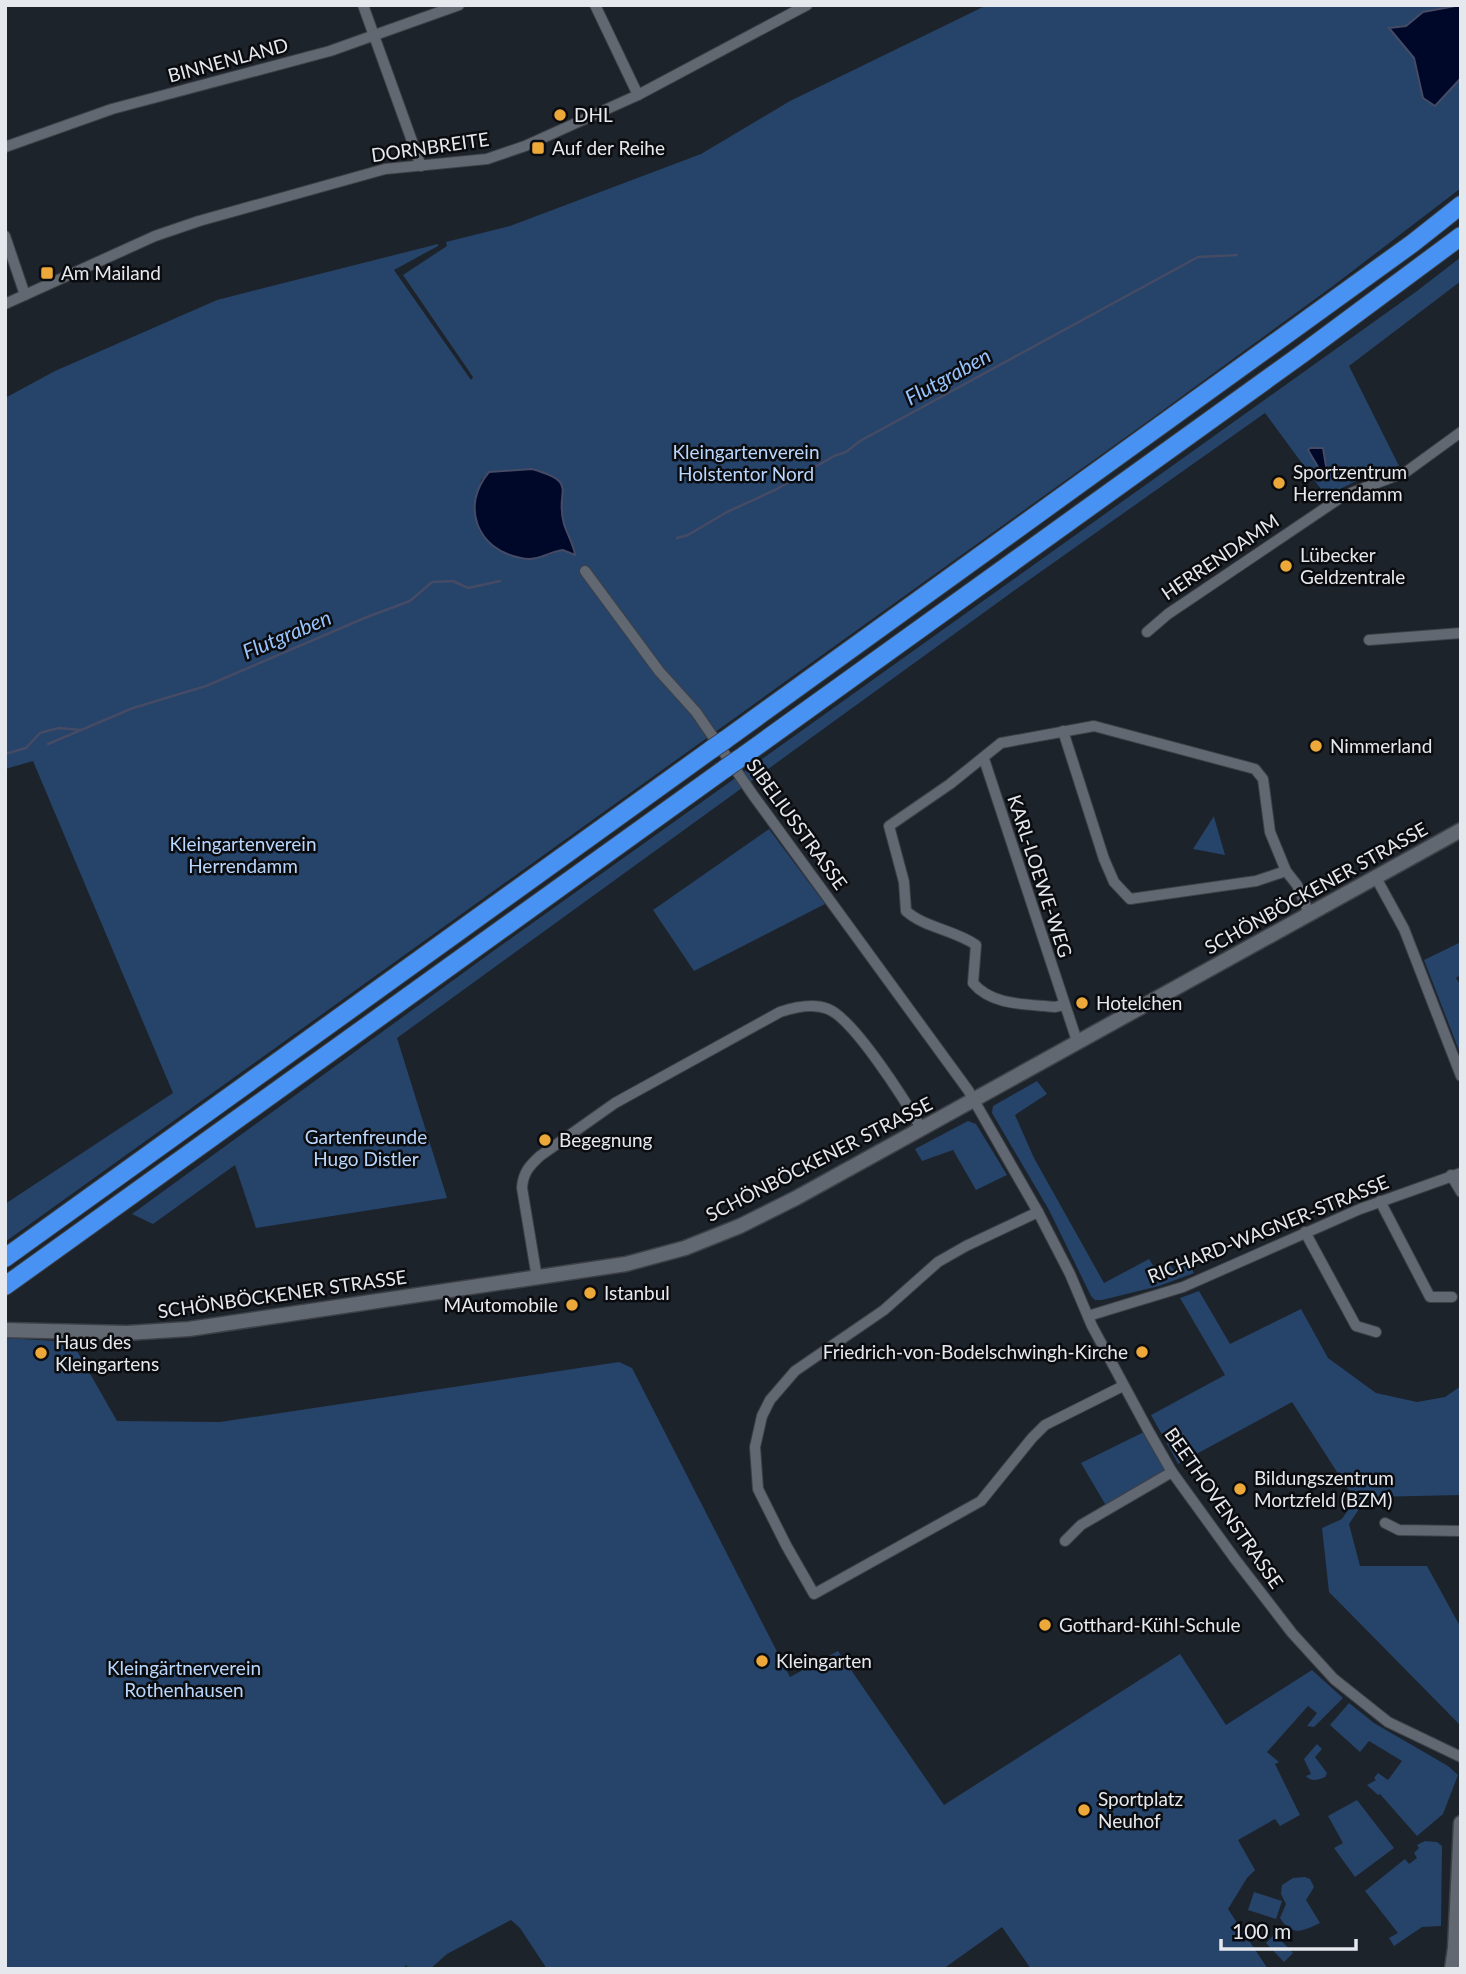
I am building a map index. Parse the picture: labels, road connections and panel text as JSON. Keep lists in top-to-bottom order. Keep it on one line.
{"streets":{"main road":["SCHÖNBÖCKENER STRASSE"],"street":["BINNENLAND","DORNBREITE","HERRENDAMM","SIBELIUSSTRASSE","KARL-LOEWE-WEG","RICHARD-WAGNER-STRASSE","BEETHOVENSTRASSE"]},"crossings":[["SIBELIUSSTRASSE","SCHÖNBÖCKENER STRASSE"],["SIBELIUSSTRASSE","BEETHOVENSTRASSE"],["KARL-LOEWE-WEG","SCHÖNBÖCKENER STRASSE"],["SCHÖNBÖCKENER STRASSE","BEETHOVENSTRASSE"],["RICHARD-WAGNER-STRASSE","BEETHOVENSTRASSE"]],"water":["Flutgraben"],"parks":["Kleingartenverein Holstentor Nord","Kleingartenverein Herrendamm","Gartenfreunde Hugo Distler","Kleingärtnerverein Rothenhausen"],"places":{"other":["DHL","Sportzentrum Herrendamm","Lübecker Geldzentrale","Nimmerland","Hotelchen","Begegnung","Istanbul","MAutomobile","Friedrich-von-Bodelschwingh-Kirche","Haus des Kleingartens","Bildungszentrum Mortzfeld (BZM)","Gotthard-Kühl-Schule","Kleingarten","Sportplatz Neuhof"],"transit":["Auf der Reihe","Am Mailand"]},"scale_bar":"100 m"}
